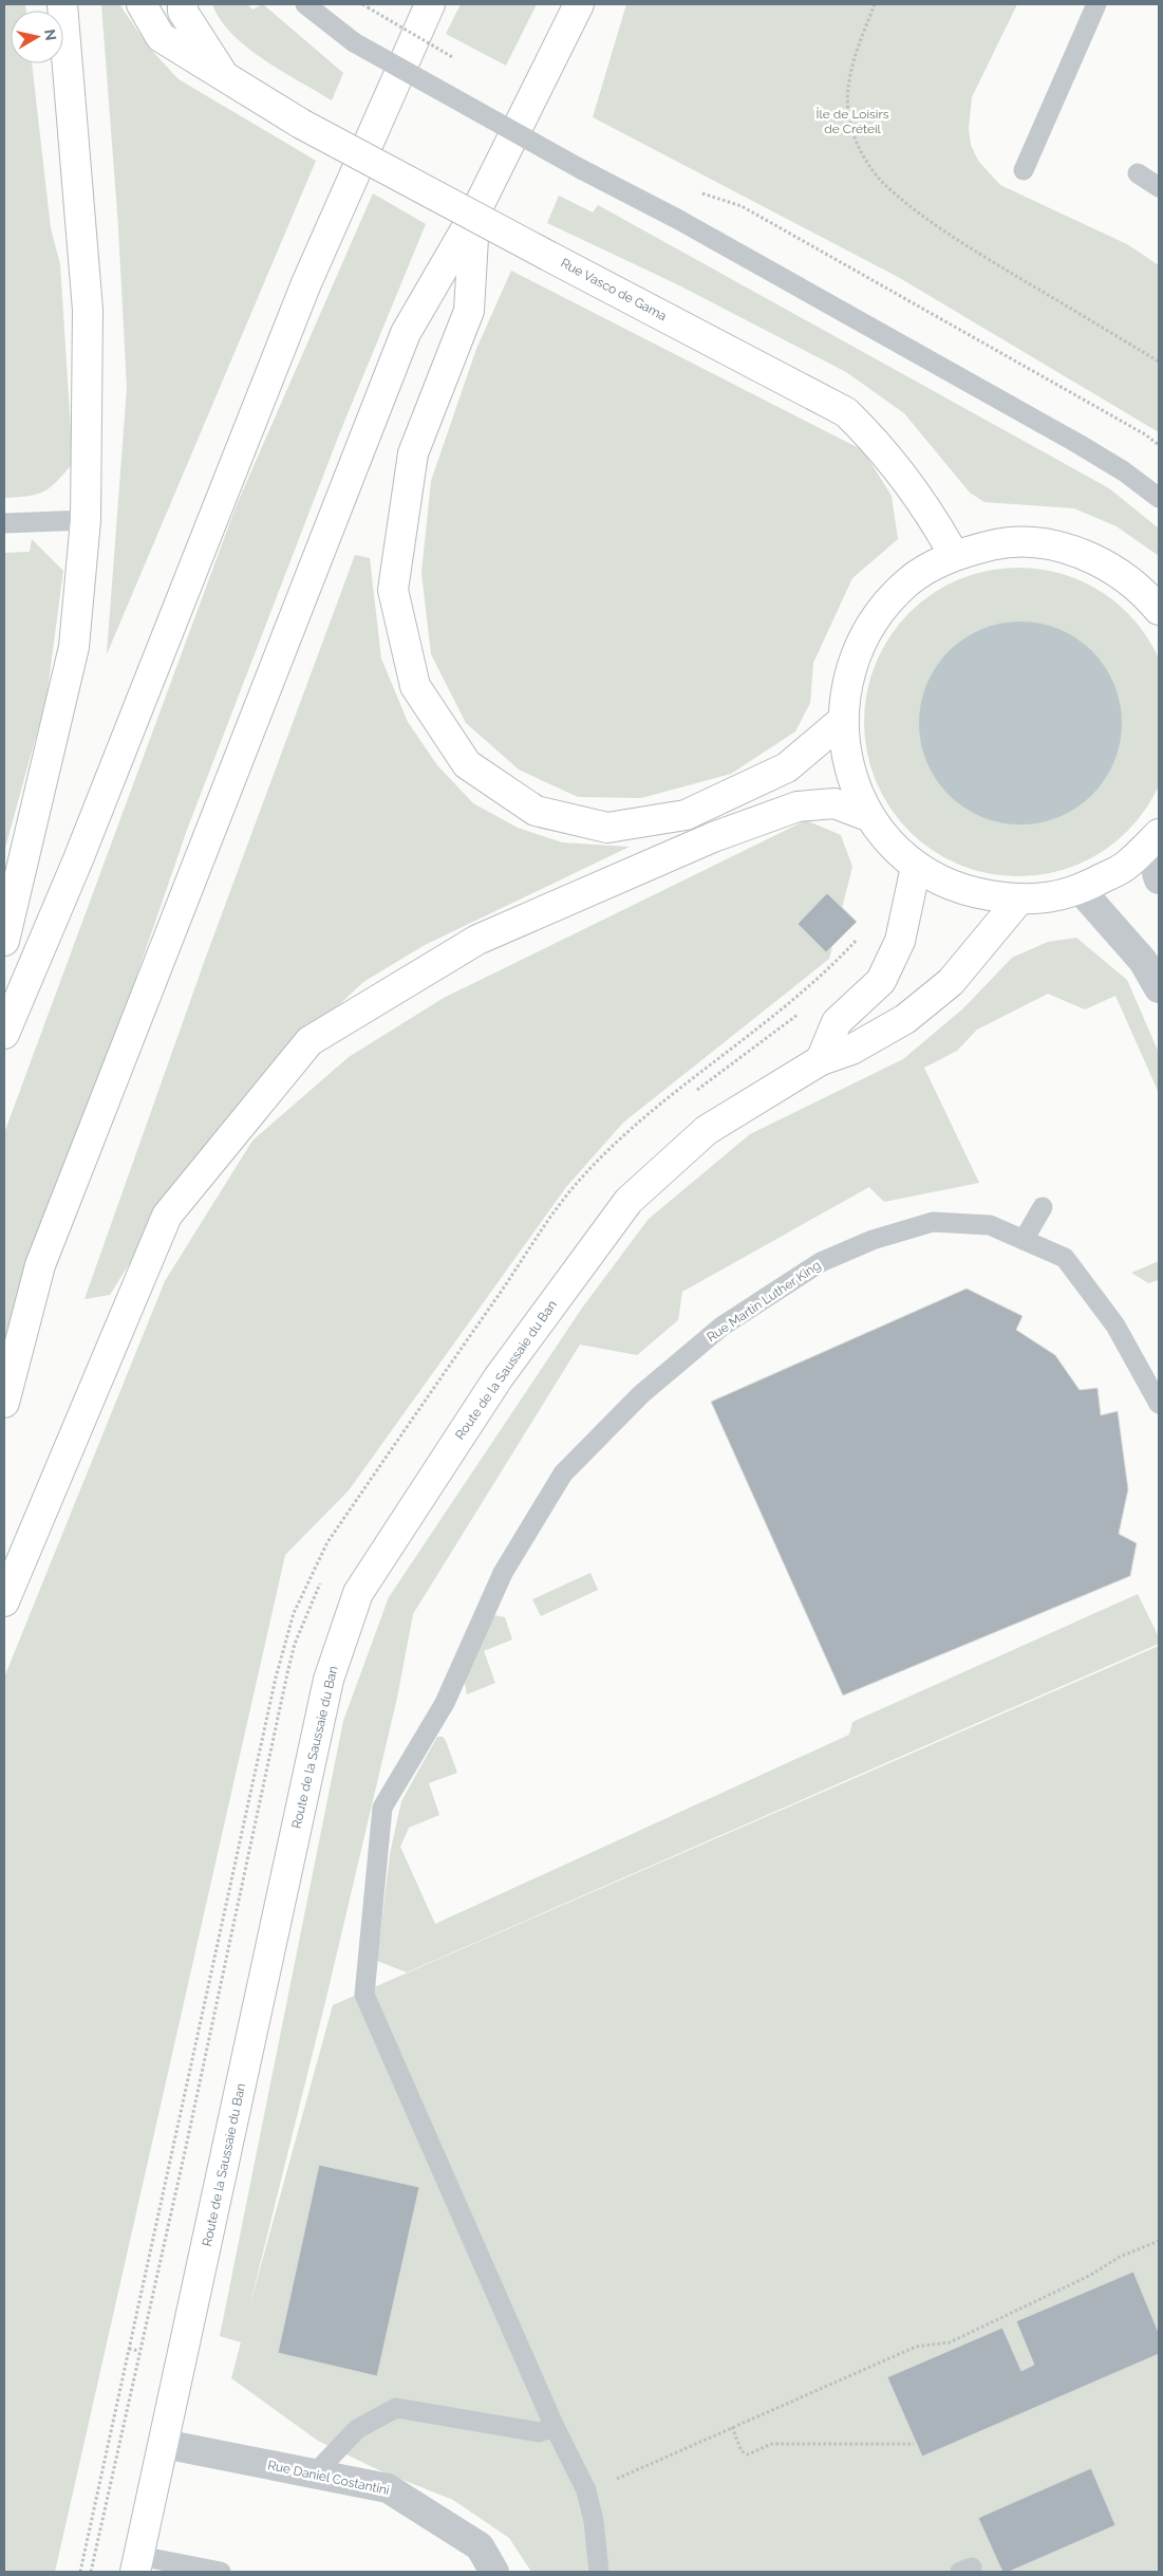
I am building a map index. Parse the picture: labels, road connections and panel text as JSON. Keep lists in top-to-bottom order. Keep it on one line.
{"streets":{"main road":["Rue Vasco de Gama","Route de la Saussaie du Ban"],"street":["Rue Daniel Costantini"],"lane":["Rue Martin Luther King"]},"crossings":[["Route de la Saussaie du Ban","Rue Daniel Costantini"]],"parks":["Île de Loisirs de Créteil"],"north":"right"}
